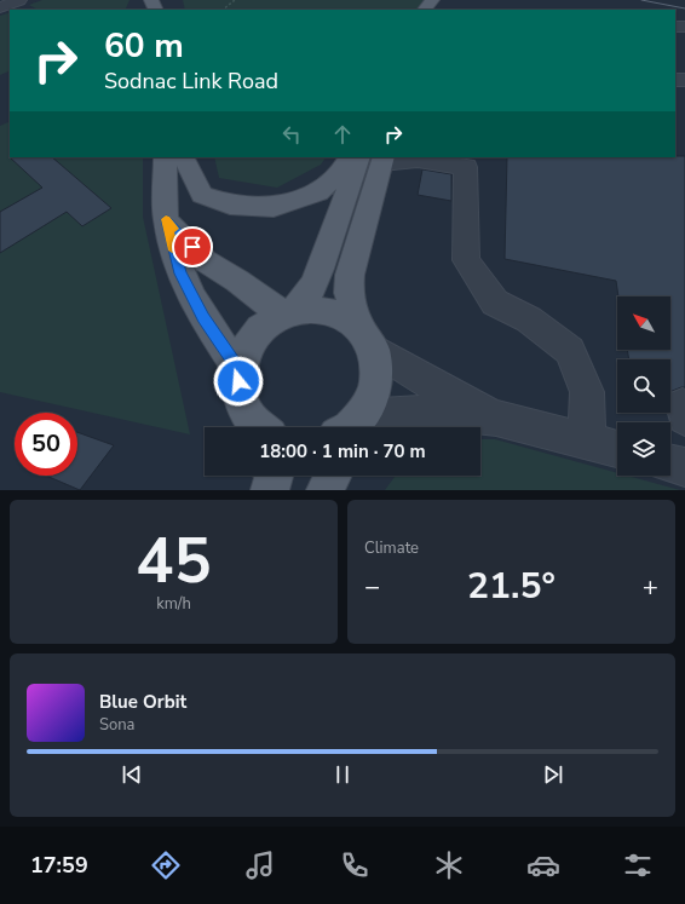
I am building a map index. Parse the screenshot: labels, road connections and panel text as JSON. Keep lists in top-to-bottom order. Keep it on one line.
{"north":"top left","page":{"turn":["60 m","Sodnac Link Road"],"limit":"50","trip":"18:00 · 1 min · 70 m","tile":[["45","km/h"],"Climate"],"heat":["−","21.5°","+"],"song":["Blue Orbit","Sona"],"tabs":"17:59"}}
